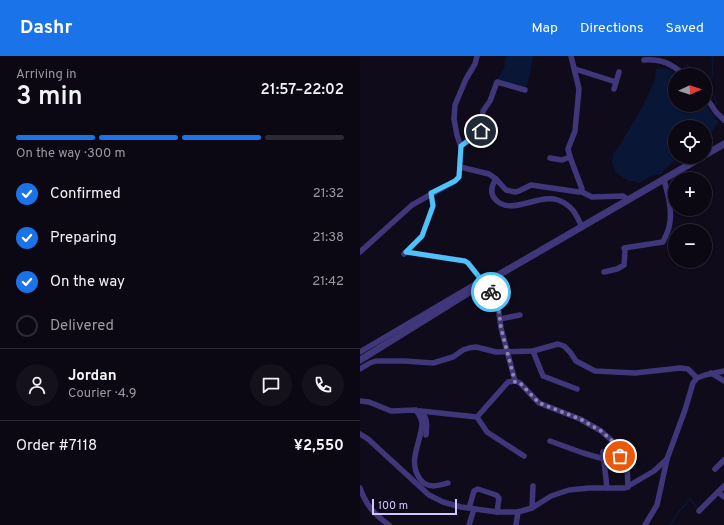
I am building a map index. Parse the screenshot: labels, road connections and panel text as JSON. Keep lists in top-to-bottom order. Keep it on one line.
{"scale_bar":"100 m","north":"right","page":{"header":"Dashr","nav":["Map","Directions","Saved"],"heading":["3 min","Arriving in","21:57–22:02"],"panel":["Jordan","Courier · 4.9","Order #7118","¥2,550"],"map_buttons":["+","−"],"bar":"On the way · 300 m","list":[["Confirmed","21:32"],["Preparing","21:38"],["On the way","21:42"],"Delivered"],"scale":"100 m"}}
